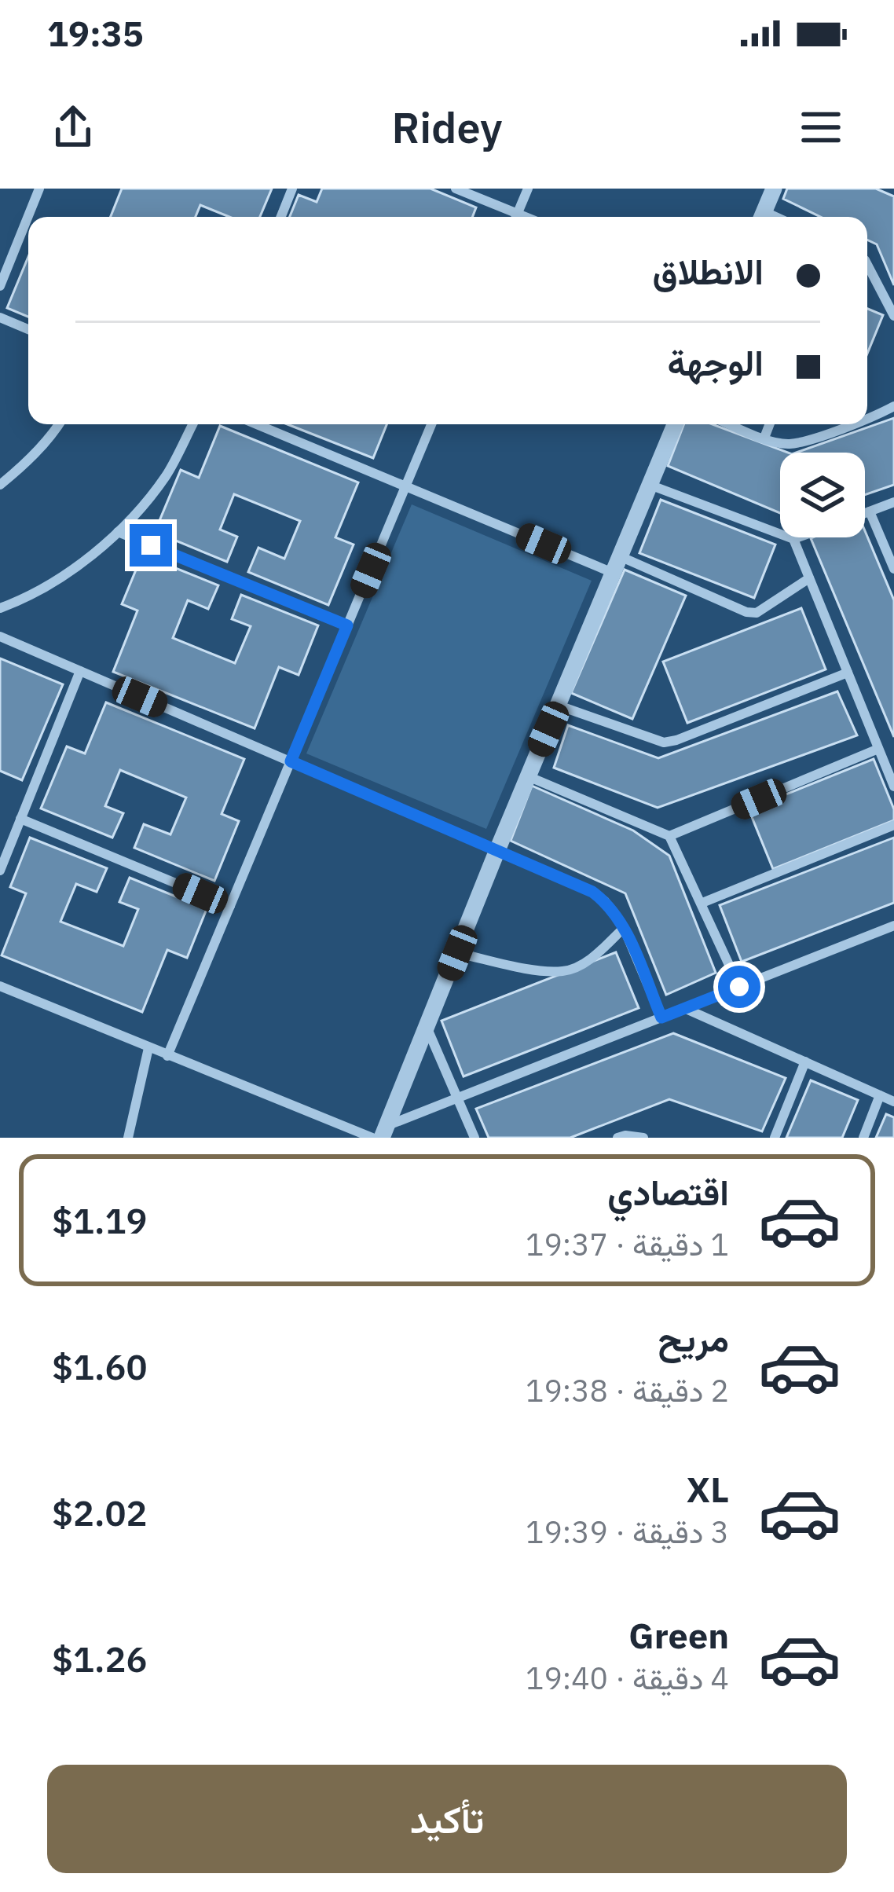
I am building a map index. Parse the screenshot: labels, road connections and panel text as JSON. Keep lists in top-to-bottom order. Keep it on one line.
{"page":{"status":"19:35","header":"Ridey","banner":["الانطلاق","الوجهة"],"list":[{"name":"اقتصادي","note":"1 دقيقة · 19:37","value":"$1.19"},{"name":"مريح","note":"2 دقيقة · 19:38","value":"$1.60"},{"name":"XL","note":"3 دقيقة · 19:39","value":"$2.02"},{"name":"Green","note":"4 دقيقة · 19:40","value":"$1.26"}],"buttons":"تأكيد"}}
